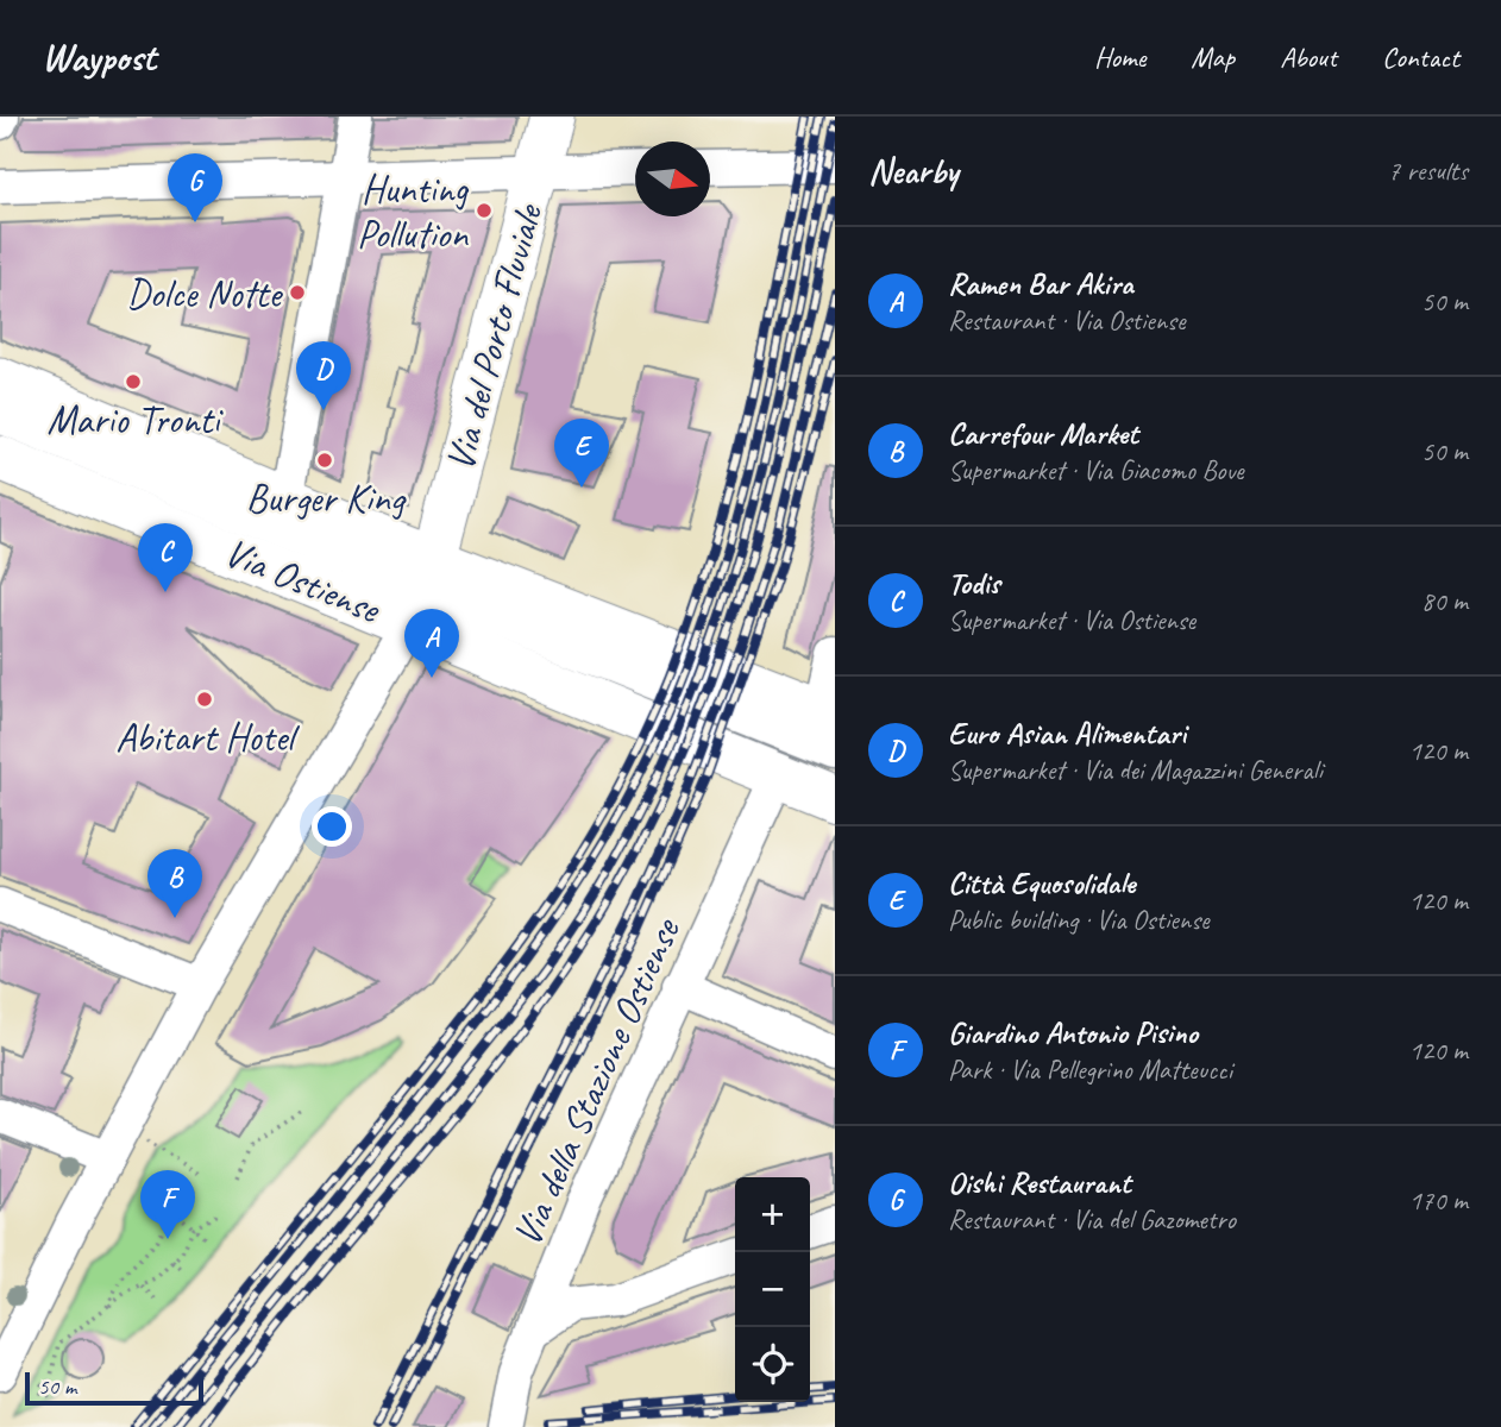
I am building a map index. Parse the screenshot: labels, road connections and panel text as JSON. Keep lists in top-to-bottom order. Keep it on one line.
{"streets":{"main road":["Via del Porto Fluviale","Via Ostiense"],"street":["Via della Stazione Ostiense"]},"crossings":[["Via del Porto Fluviale","Via Ostiense"],["Via Ostiense","Via della Stazione Ostiense"]],"places":["Hunting Pollution","Dolce Notte","Mario Tronti","Burger King","Abitart Hotel"],"scale_bar":"50 m","north":"right","page":{"header":"Waypost","nav":["Home","Map","About","Contact"],"heading":["Nearby","7 results"],"pins":["G","D","E","C","A","B","F"],"list":[{"mark":"A","name":"Ramen Bar Akira","note":"Restaurant · Via Ostiense","value":"50 m"},{"mark":"B","name":"Carrefour Market","note":"Supermarket · Via Giacomo Bove","value":"50 m"},{"mark":"C","name":"Todis","note":"Supermarket · Via Ostiense","value":"80 m"},{"mark":"D","name":"Euro Asian Alimentari","note":"Supermarket · Via dei Magazzini Generali","value":"120 m"},{"mark":"E","name":"Città Equosolidale","note":"Public building · Via Ostiense","value":"120 m"},{"mark":"F","name":"Giardino Antonio Pisino","note":"Park · Via Pellegrino Matteucci","value":"120 m"},{"mark":"G","name":"Oishi Restaurant","note":"Restaurant · Via del Gazometro","value":"170 m"}],"map_buttons":["+","−"],"scale":"50 m"}}
